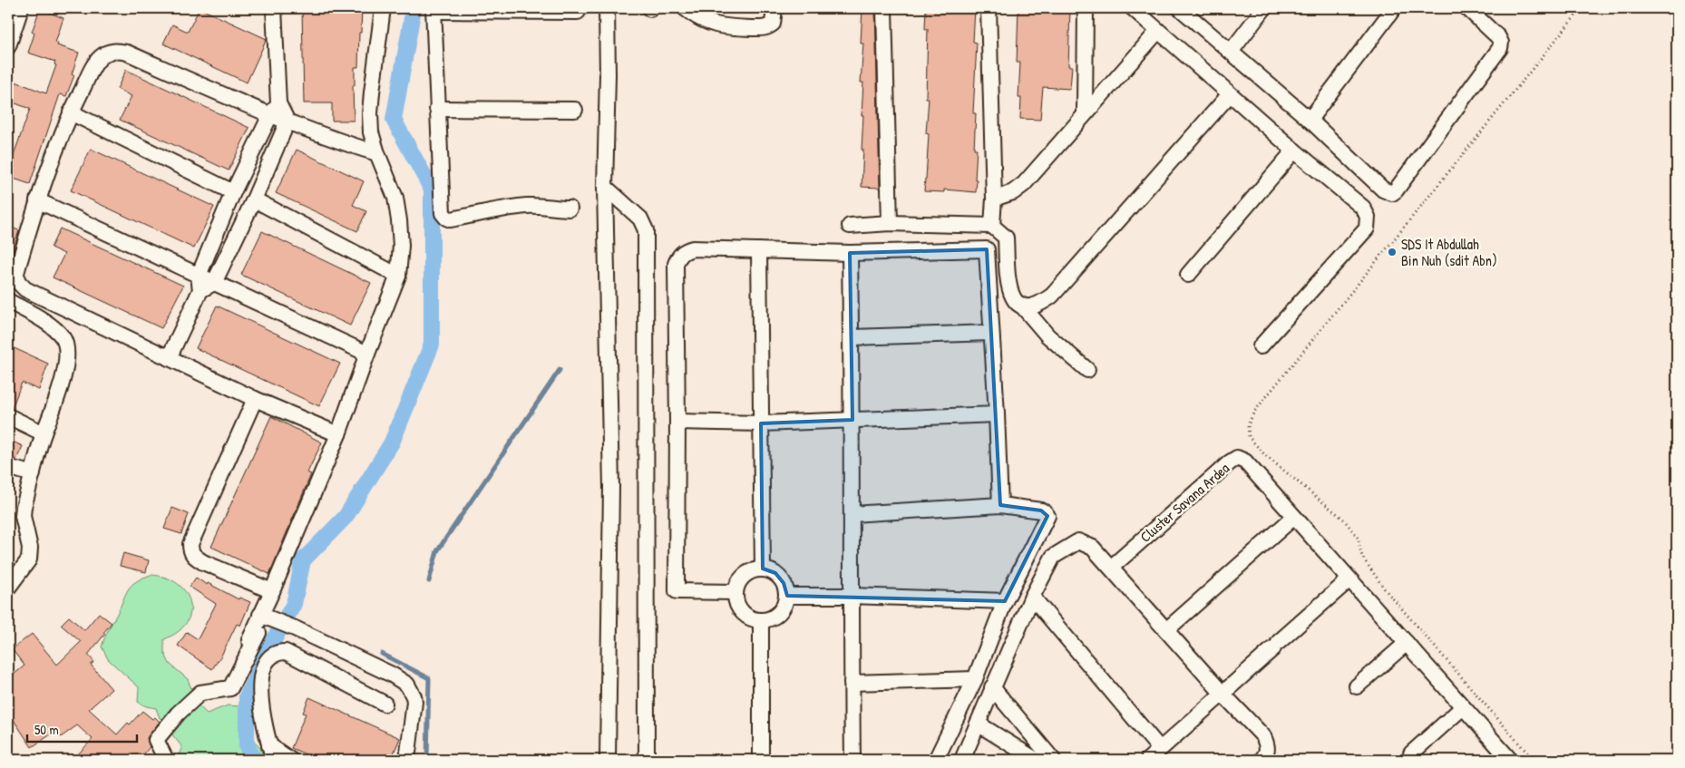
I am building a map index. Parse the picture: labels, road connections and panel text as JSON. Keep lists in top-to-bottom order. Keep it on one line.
{"streets":{"street":["Cluster Savana Ardea"]},"places":["SDS It Abdullah Bin Nuh (sdit Abn)"],"scale_bar":"50 m"}
